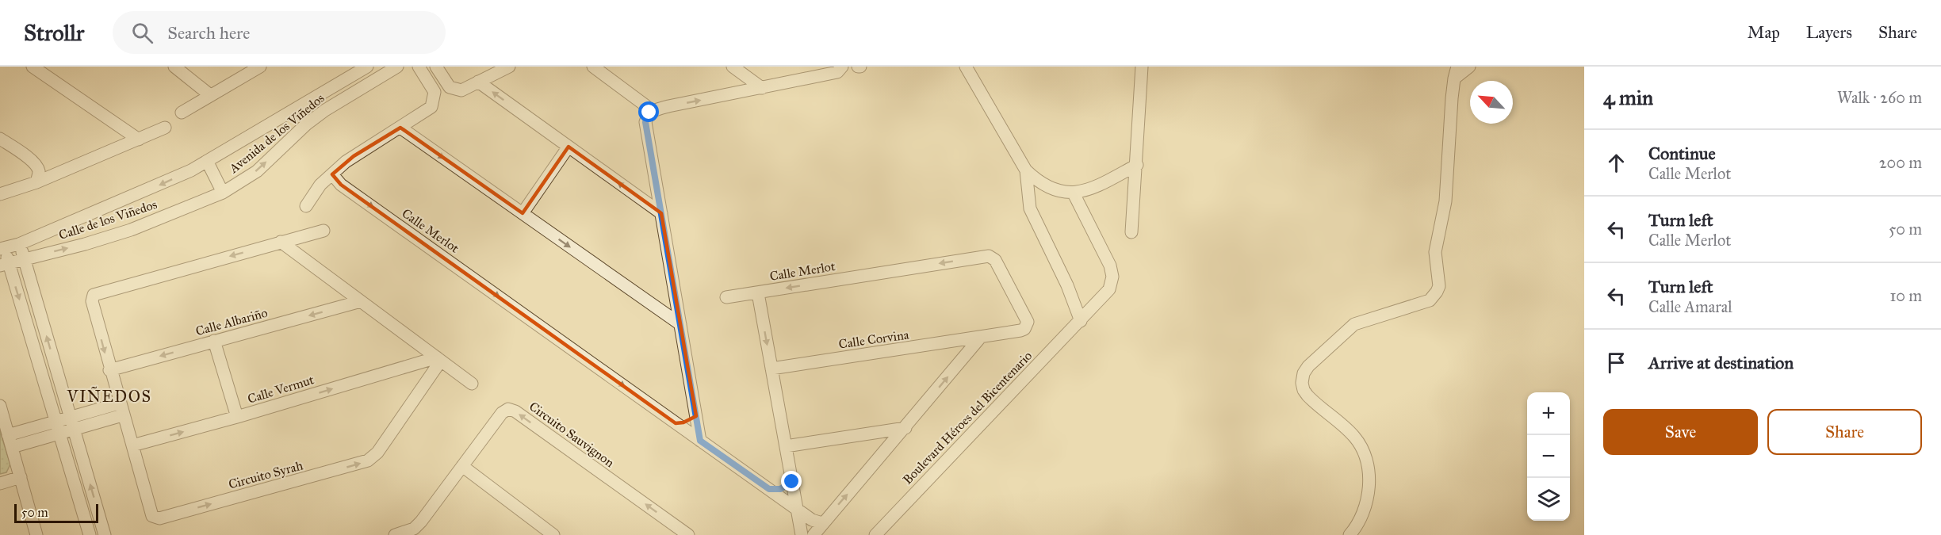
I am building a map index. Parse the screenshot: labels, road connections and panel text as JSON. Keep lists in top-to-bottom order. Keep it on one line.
{"streets":{"street":["Avenida de los Viñedos","Calle de los Viñedos","Calle Merlot","Calle Albariño","Calle Corvina","Calle Vermut","Boulevard Héroes del Bicentenario","Circuito Sauvignon","Circuito Syrah"]},"crossings":[["Avenida de los Viñedos","Calle de los Viñedos"],["Calle Merlot","Calle Corvina"],["Calle Albariño","Circuito Syrah"],["Calle Vermut","Circuito Syrah"]],"one_way":["Calle Albariño","Calle Vermut"],"districts":["VIÑEDOS"],"scale_bar":"50 m","north":"top left","page":{"header":"Strollr","search":"Search here","nav":["Map","Layers","Share"],"heading":["4 min","Walk · 260 m"],"list":[["Continue","Calle Merlot","200 m"],["Turn left","Calle Merlot","50 m"],["Turn left","Calle Amaral","10 m"],"Arrive at destination"],"map_buttons":["+","−"],"buttons":["Save","Share"],"scale":"50 m"}}
